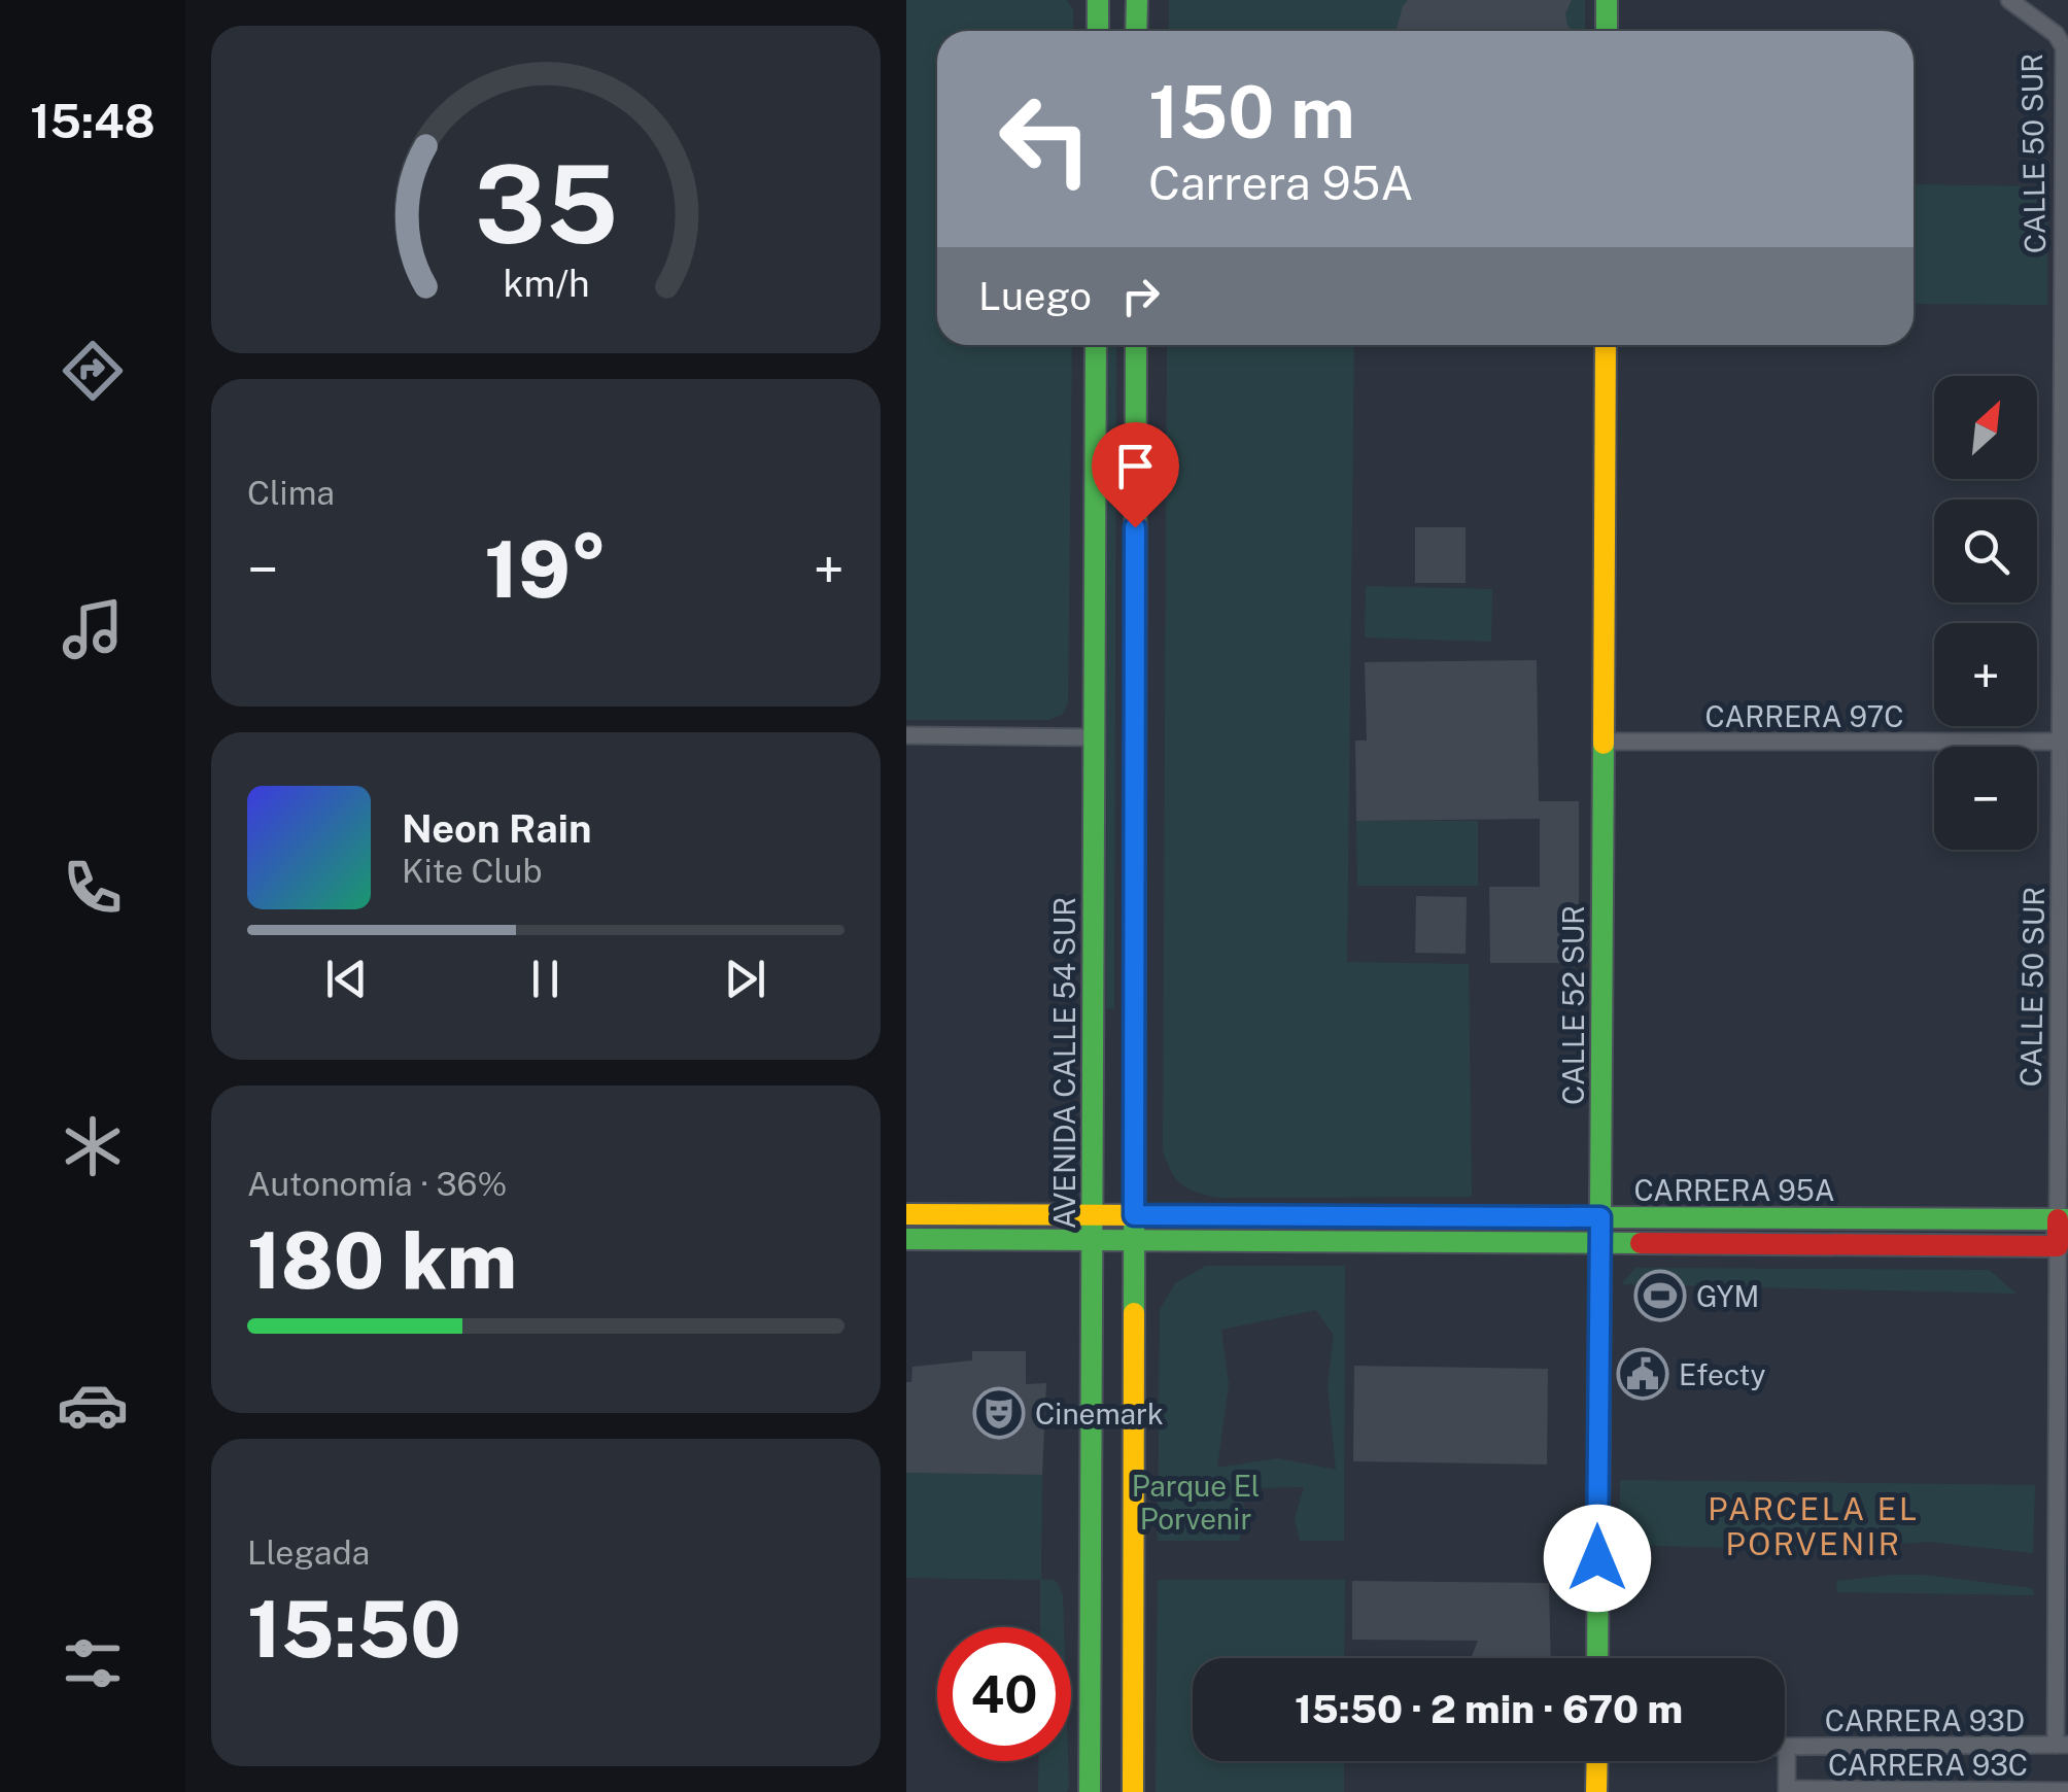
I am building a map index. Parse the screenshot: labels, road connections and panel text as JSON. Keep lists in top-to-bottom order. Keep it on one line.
{"streets":{"street":["CALLE 50 SUR","CARRERA 97C","CALLE 52 SUR","AVENIDA CALLE 54 SUR","CARRERA 95A","CARRERA 93D","CARRERA 93C"]},"crossings":[["CALLE 50 SUR","CARRERA 97C"],["CALLE 50 SUR","CARRERA 95A"],["CALLE 50 SUR","CARRERA 93D"],["CARRERA 97C","CALLE 52 SUR"],["CALLE 52 SUR","CARRERA 95A"],["AVENIDA CALLE 54 SUR","CARRERA 95A"]],"districts":["PARCELA EL PORVENIR"],"parks":["Parque El Porvenir"],"places":{"sports":["GYM"],"public building":["Efecty"],"theatre":["Cinemark"]},"north":"top right","page":{"tabs":"15:48","turn":["150 m","Carrera 95A"],"then":"Luego","map_buttons":["+","−"],"tile":["Clima",["Autonomía · 36%","180 km"],["Llegada","15:50"]],"heat":["−","19°","+"],"song":["Neon Rain","Kite Club"],"limit":"40","trip":"15:50 · 2 min · 670 m","gauge":["35","km/h"]}}
